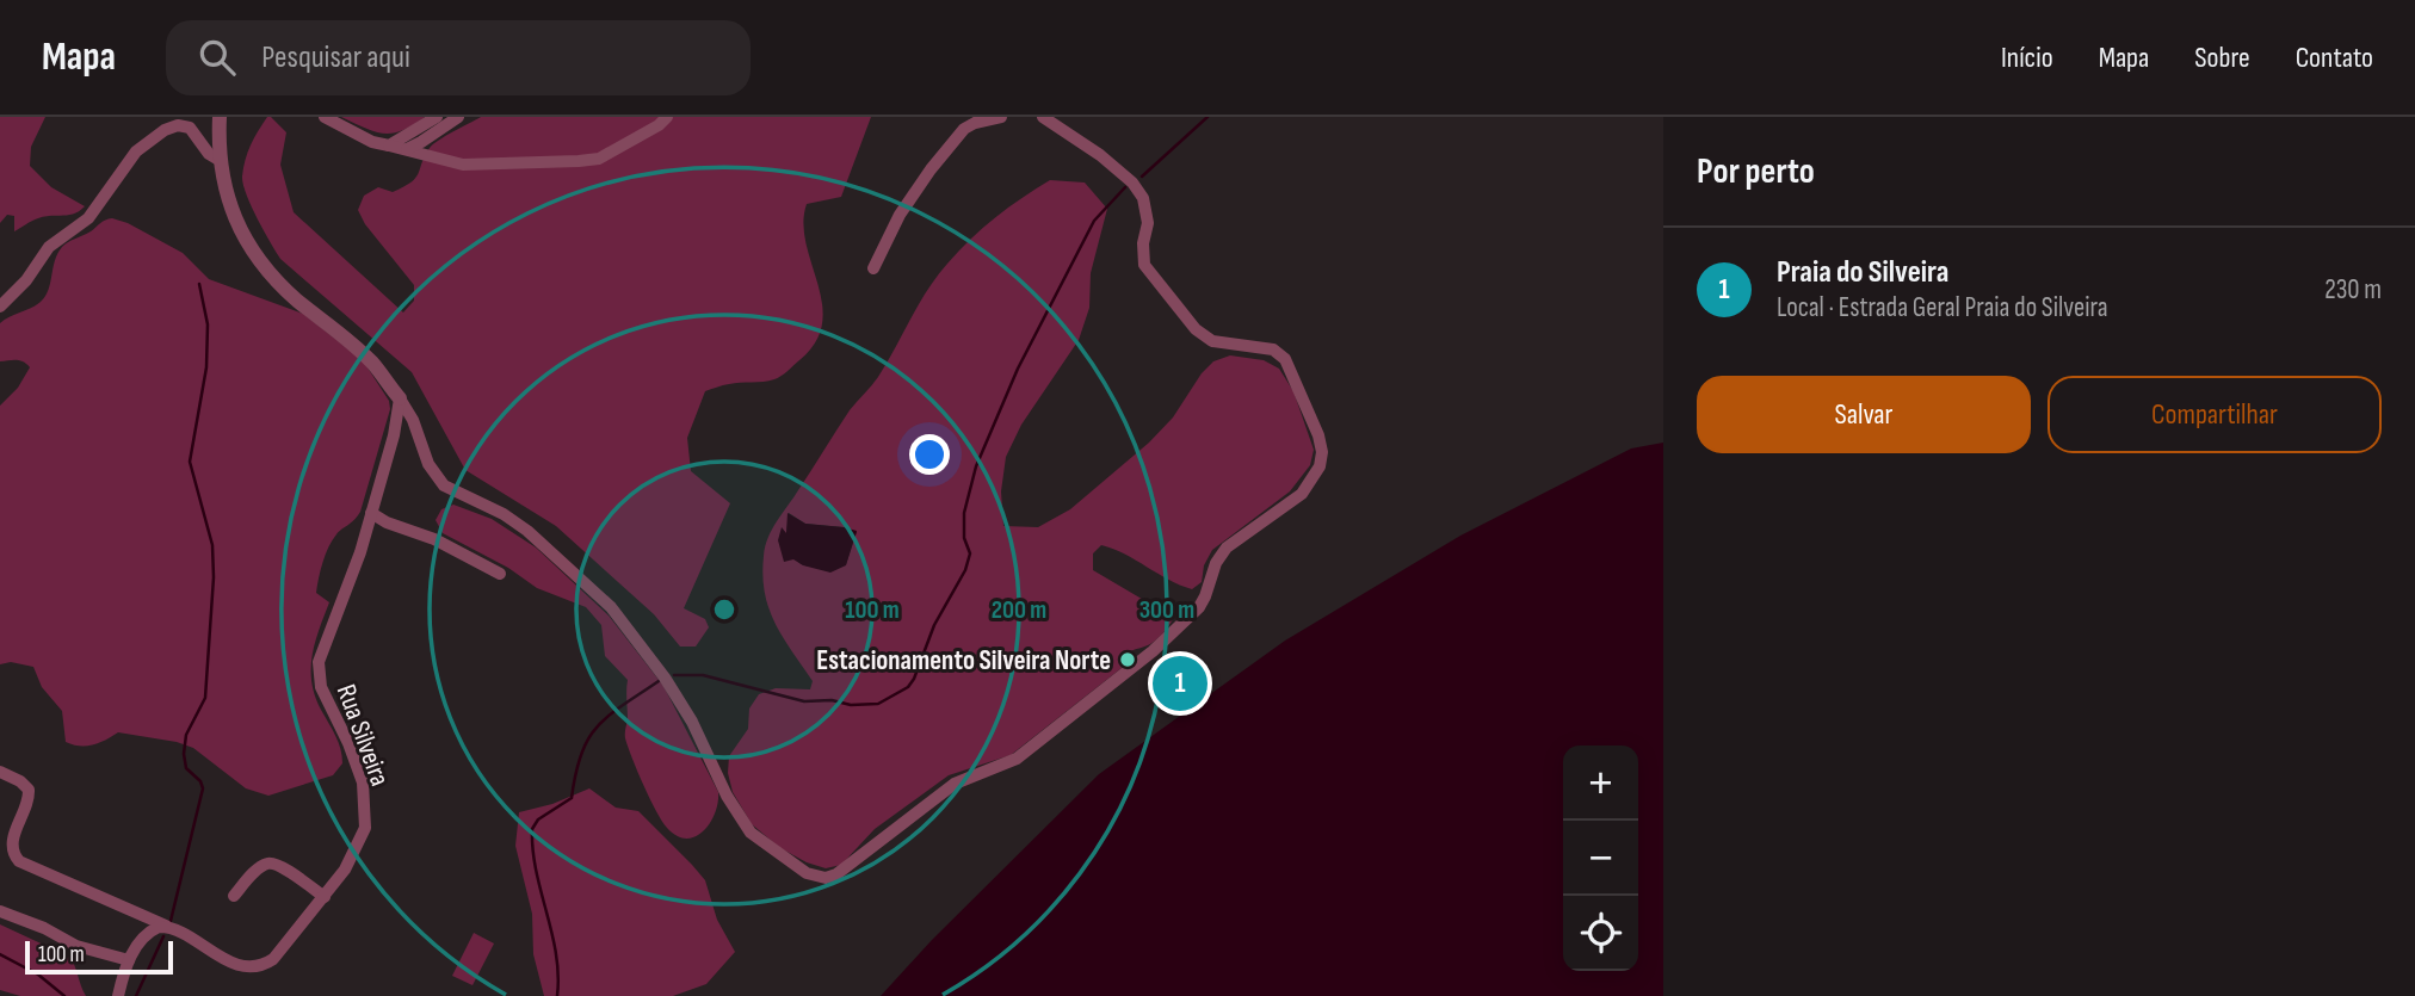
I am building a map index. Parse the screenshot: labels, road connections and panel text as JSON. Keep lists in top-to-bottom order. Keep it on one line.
{"streets":{"street":["Rua Silveira"]},"places":["Estacionamento Silveira Norte"],"scale_bar":"100 m","page":{"header":"Mapa","search":"Pesquisar aqui","nav":["Início","Mapa","Sobre","Contato"],"heading":"Por perto","list":[{"mark":"1","name":"Praia do Silveira","note":"Local · Estrada Geral Praia do Silveira","value":"230 m"}],"buttons":["Salvar","Compartilhar"],"pins":"1","map_buttons":["+","−"],"scale":"100 m"},"rings":["100 m","200 m","300 m"]}
